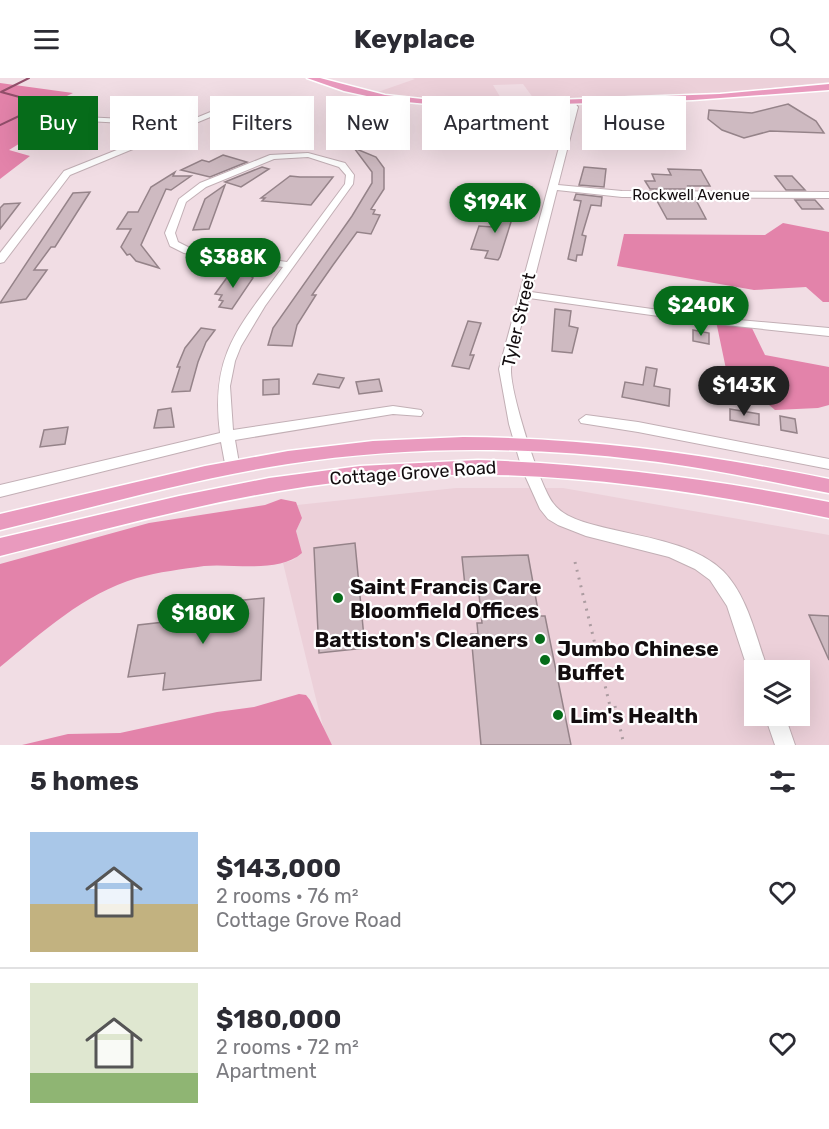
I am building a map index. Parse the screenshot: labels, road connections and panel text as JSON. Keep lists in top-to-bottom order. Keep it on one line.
{"streets":{"main road":["Cottage Grove Road"],"street":["Rockwell Avenue","Tyler Street"]},"crossings":[["Rockwell Avenue","Tyler Street"],["Tyler Street","Cottage Grove Road"]],"places":["Saint Francis Care Bloomfield Offices","Battiston's Cleaners","Jumbo Chinese Buffet","Lim's Health"],"page":{"header":"Keyplace","chip":["Buy","Rent","Filters","New","Apartment","House"],"price":["$194K","$388K","$240K","$143K","$180K"],"heading":"5 homes","list":[{"name":"$143,000","note":"2 rooms · 76 m² · Cottage Grove Road"},{"name":"$180,000","note":"2 rooms · 72 m² · Apartment"}]}}
